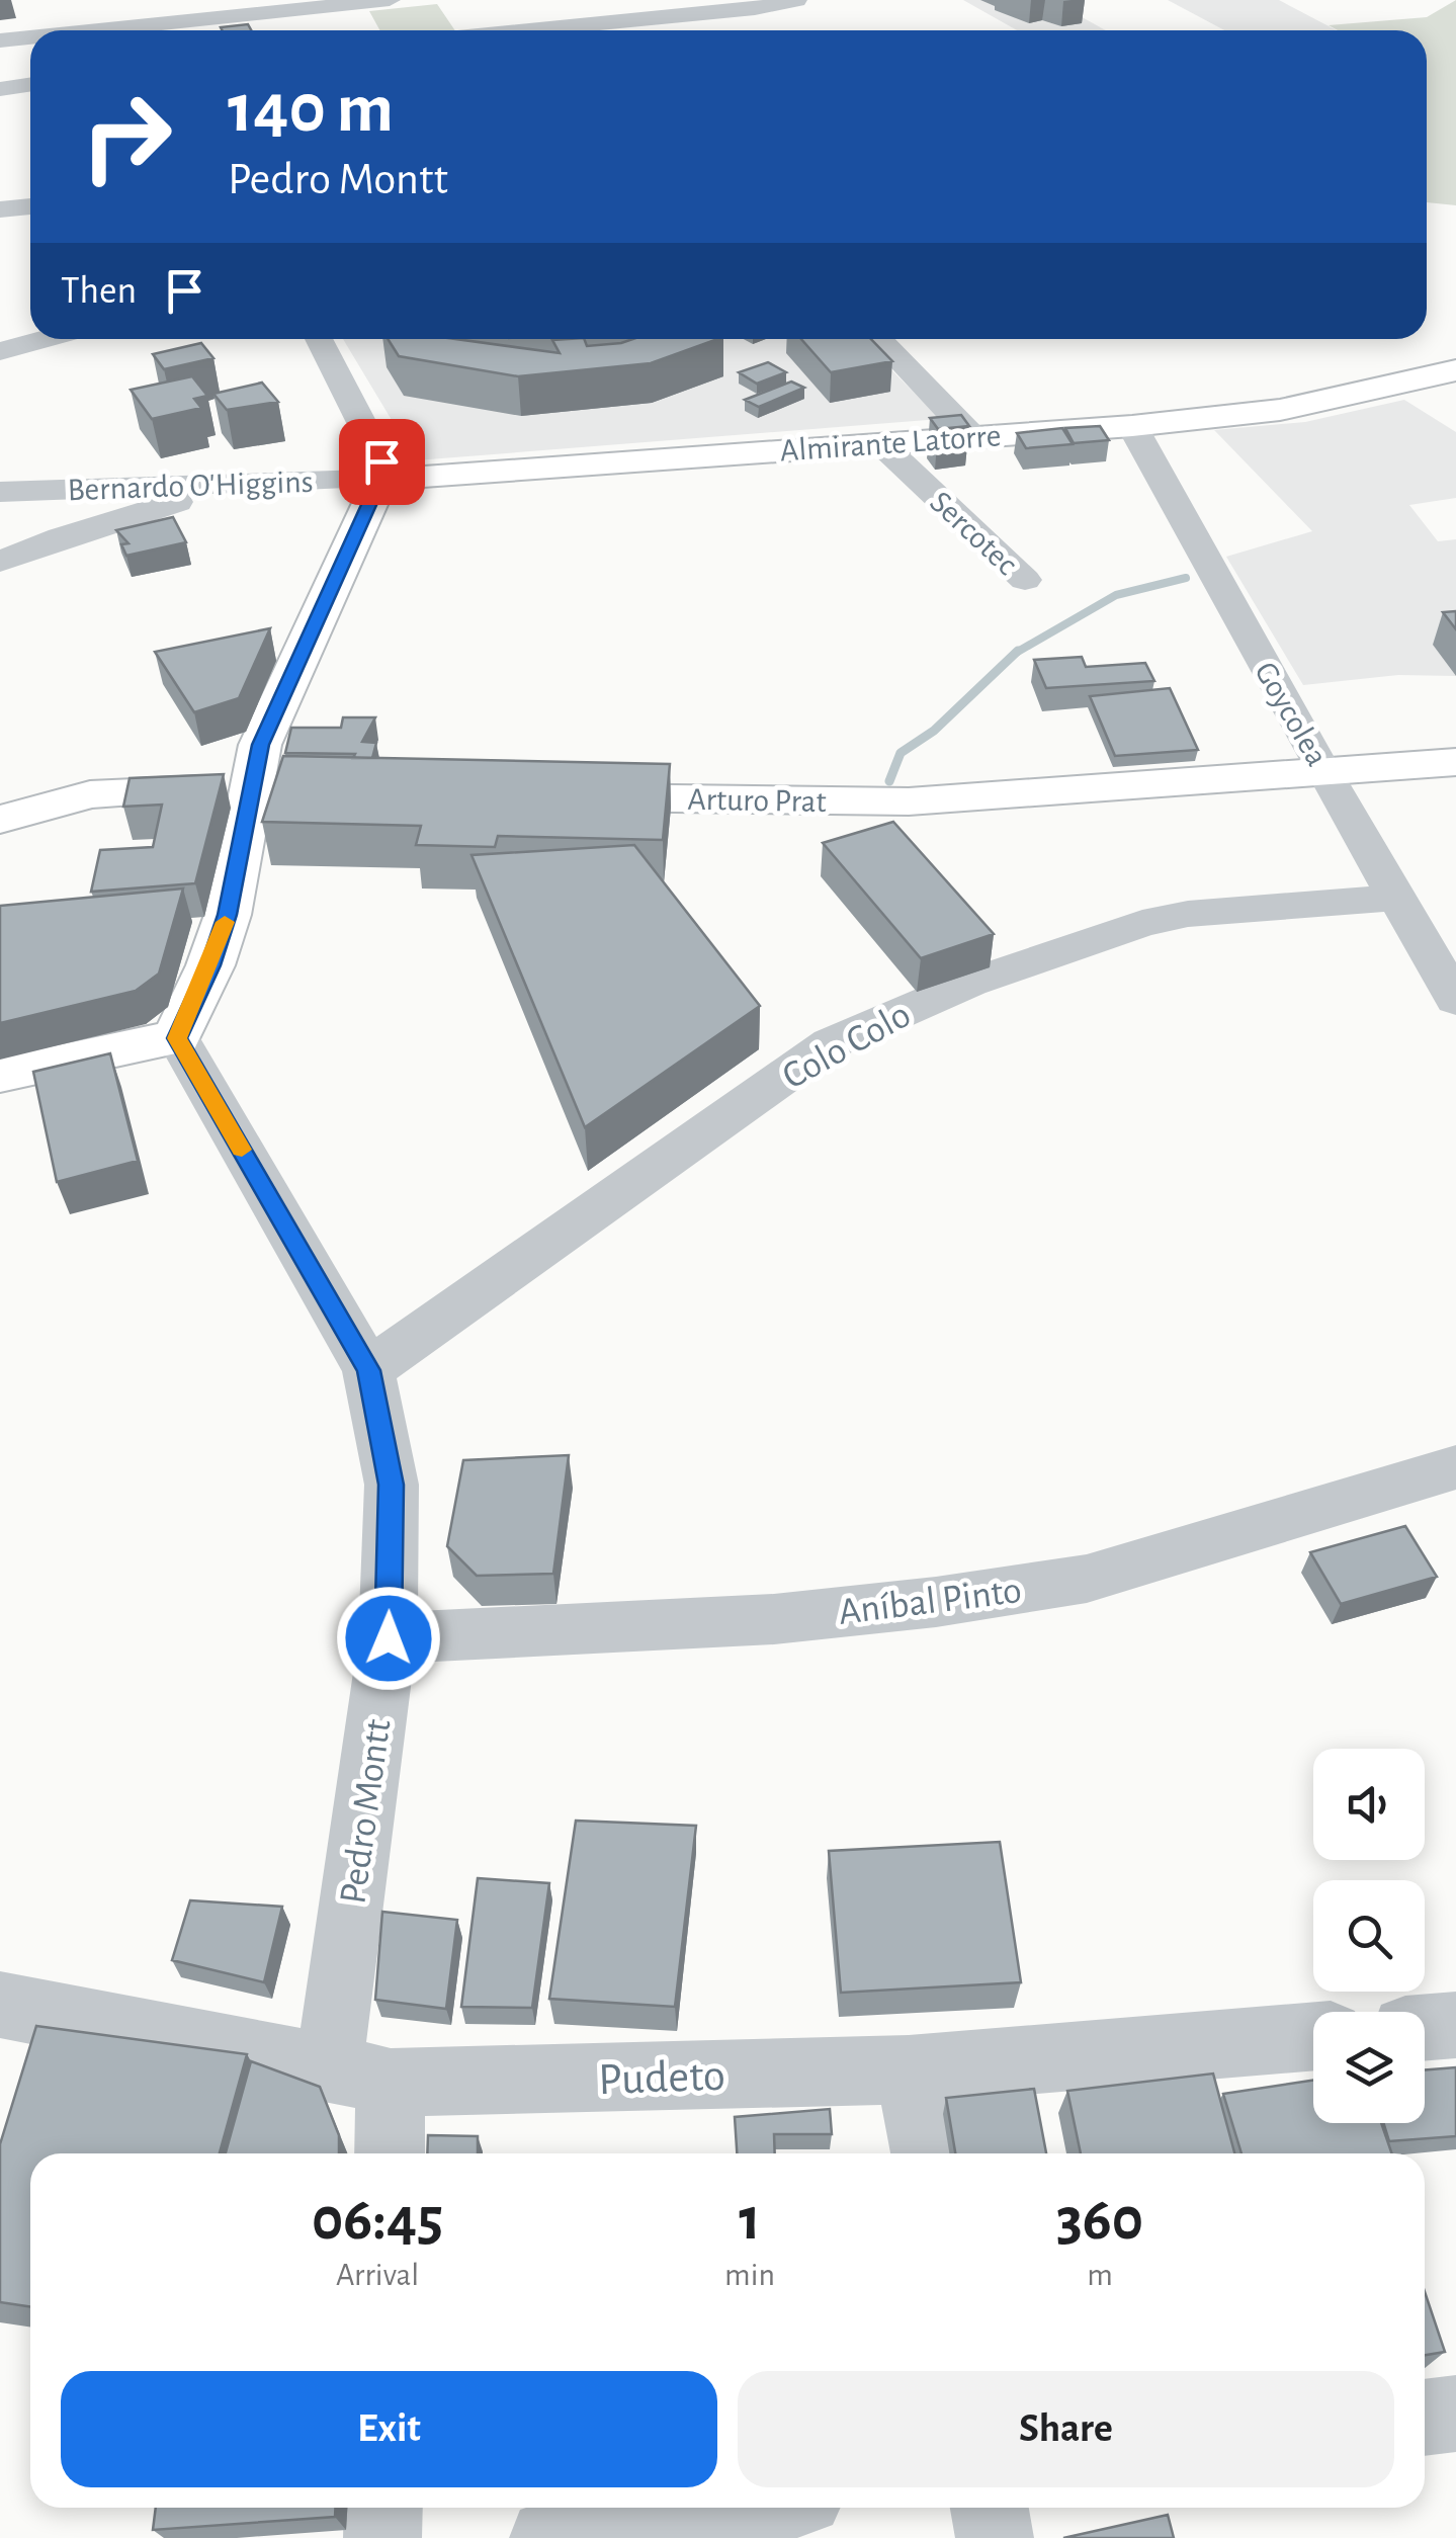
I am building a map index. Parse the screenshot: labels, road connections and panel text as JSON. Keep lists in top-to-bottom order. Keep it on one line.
{"streets":{"main road":["Almirante Latorre","Arturo Prat"],"street":["Bernardo O'Higgins","Sercotec","Goycolea","Colo Colo","Aníbal Pinto","Pedro Montt","Pudeto"]},"crossings":[["Almirante Latorre","Bernardo O'Higgins"],["Almirante Latorre","Sercotec"],["Almirante Latorre","Goycolea"],["Goycolea","Arturo Prat"],["Goycolea","Colo Colo"],["Colo Colo","Pedro Montt"],["Aníbal Pinto","Pedro Montt"],["Pedro Montt","Pudeto"]],"page":{"turn":["140 m","Pedro Montt"],"then":"Then","eta":["06:45","Arrival","1","min","360","m"],"buttons":["Exit","Share"]}}
